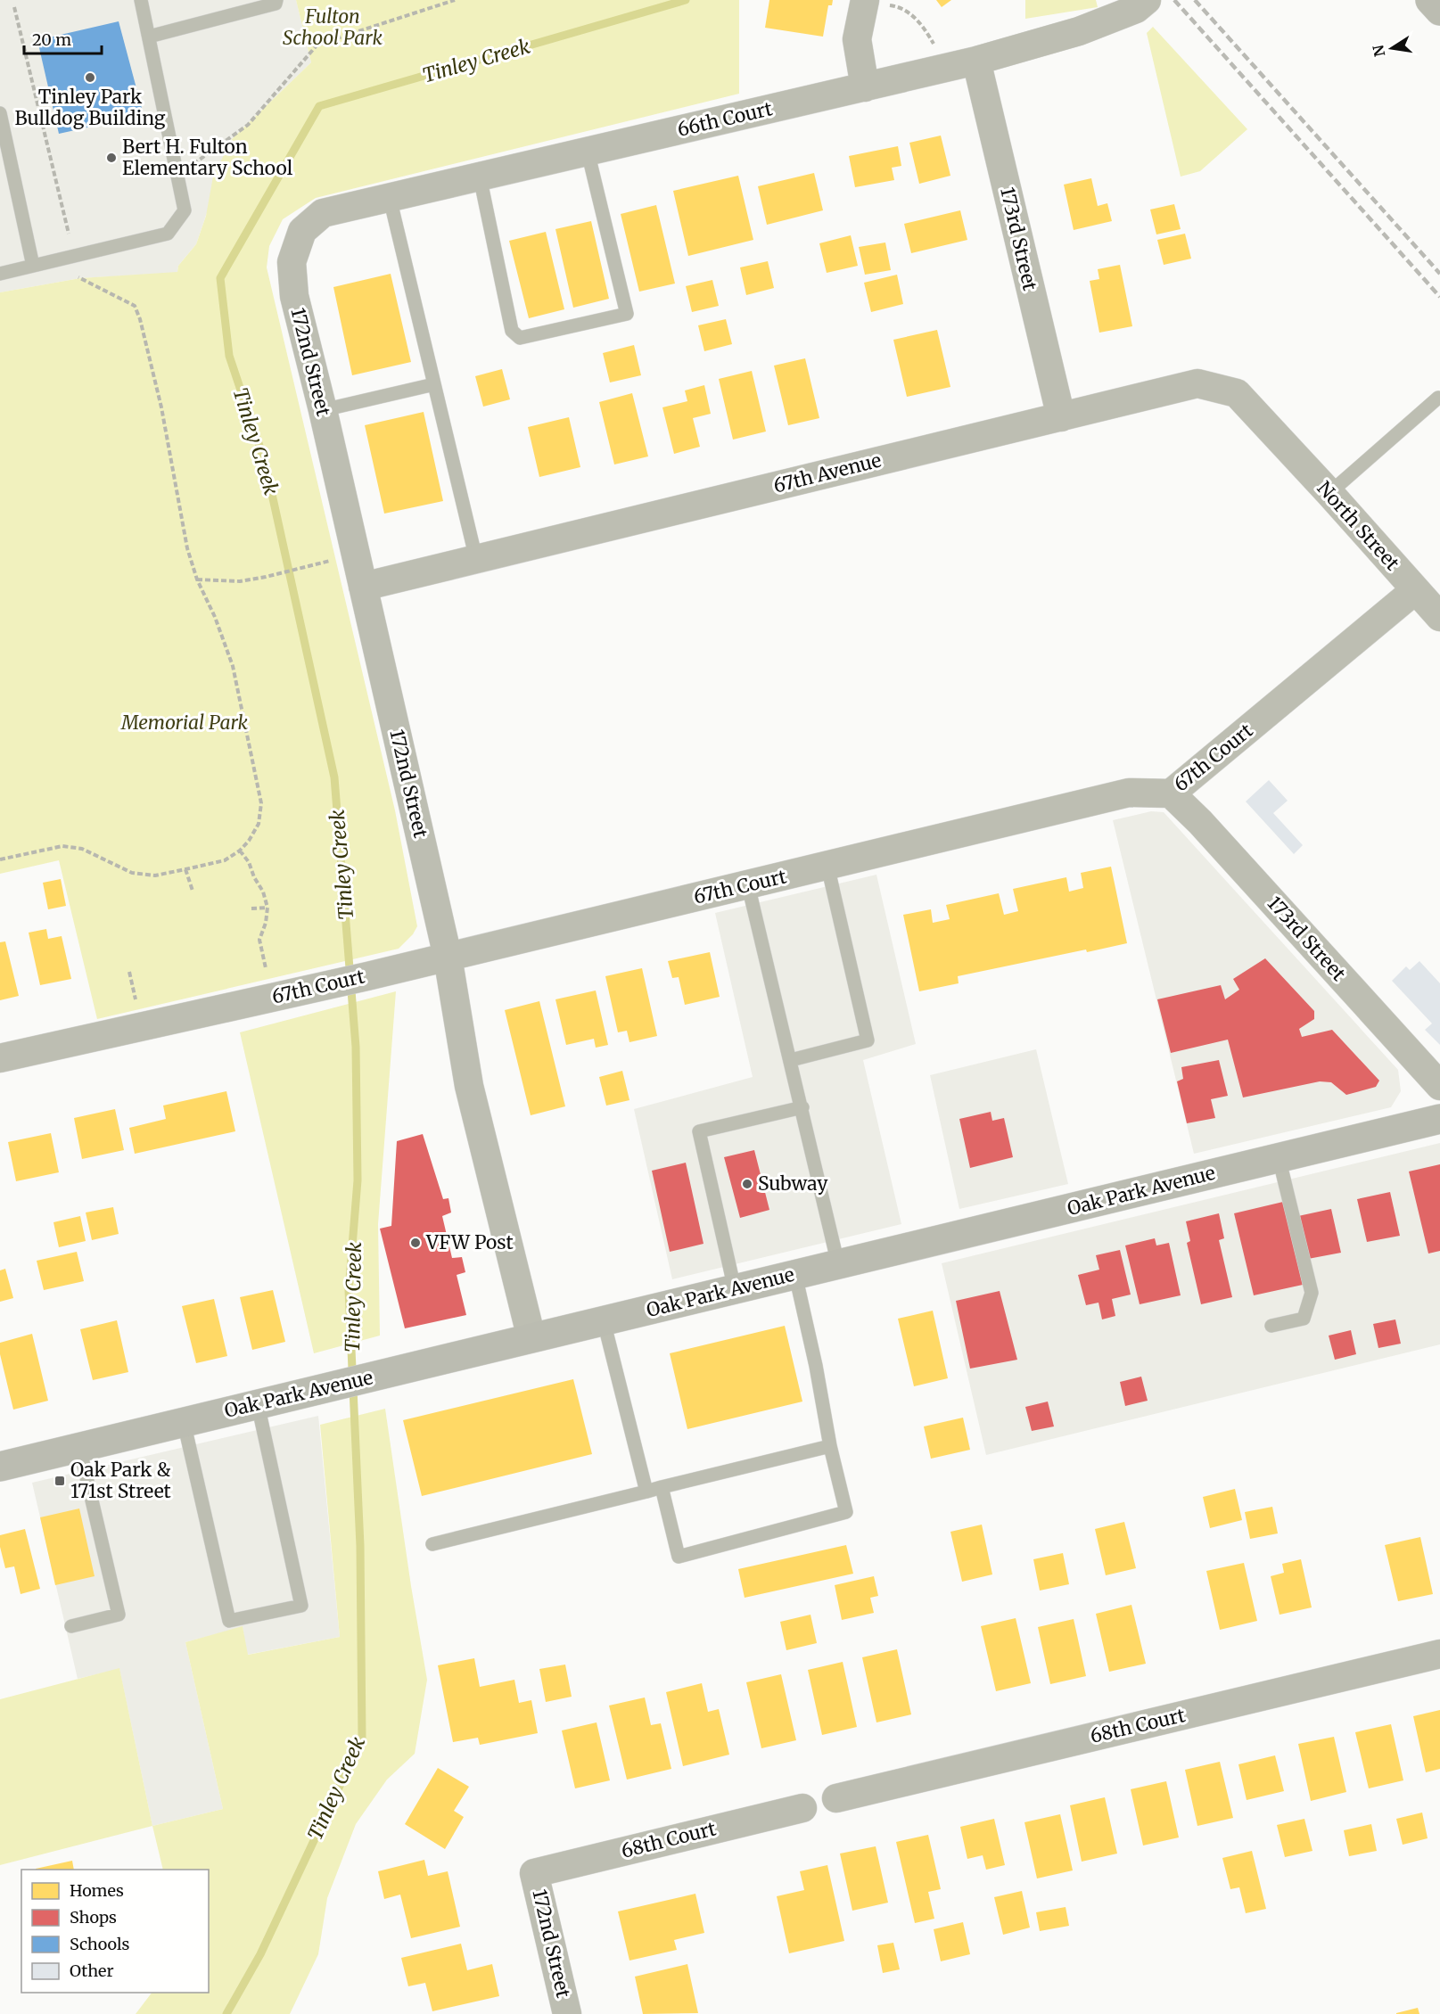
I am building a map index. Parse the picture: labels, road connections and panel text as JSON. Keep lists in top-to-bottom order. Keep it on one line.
{"streets":{"street":["66th Court","173rd Street","172nd Street","67th Avenue","North Street","67th Court","Oak Park Avenue","68th Court"]},"crossings":[["66th Court","173rd Street"],["66th Court","172nd Street"],["173rd Street","67th Avenue"],["173rd Street","67th Court"],["172nd Street","67th Avenue"],["172nd Street","67th Court"],["172nd Street","Oak Park Avenue"],["172nd Street","68th Court"],["67th Avenue","North Street"],["North Street","67th Court"]],"water":["Tinley Creek"],"parks":["Fulton School Park","Memorial Park"],"places":{"other":["Tinley Park Bulldog Building","Bert H. Fulton Elementary School","Subway","VFW Post"],"transit":["Oak Park & 171st Street"]},"legend":["Homes","Shops","Schools","Other"],"scale_bar":"20 m","north":"left"}
